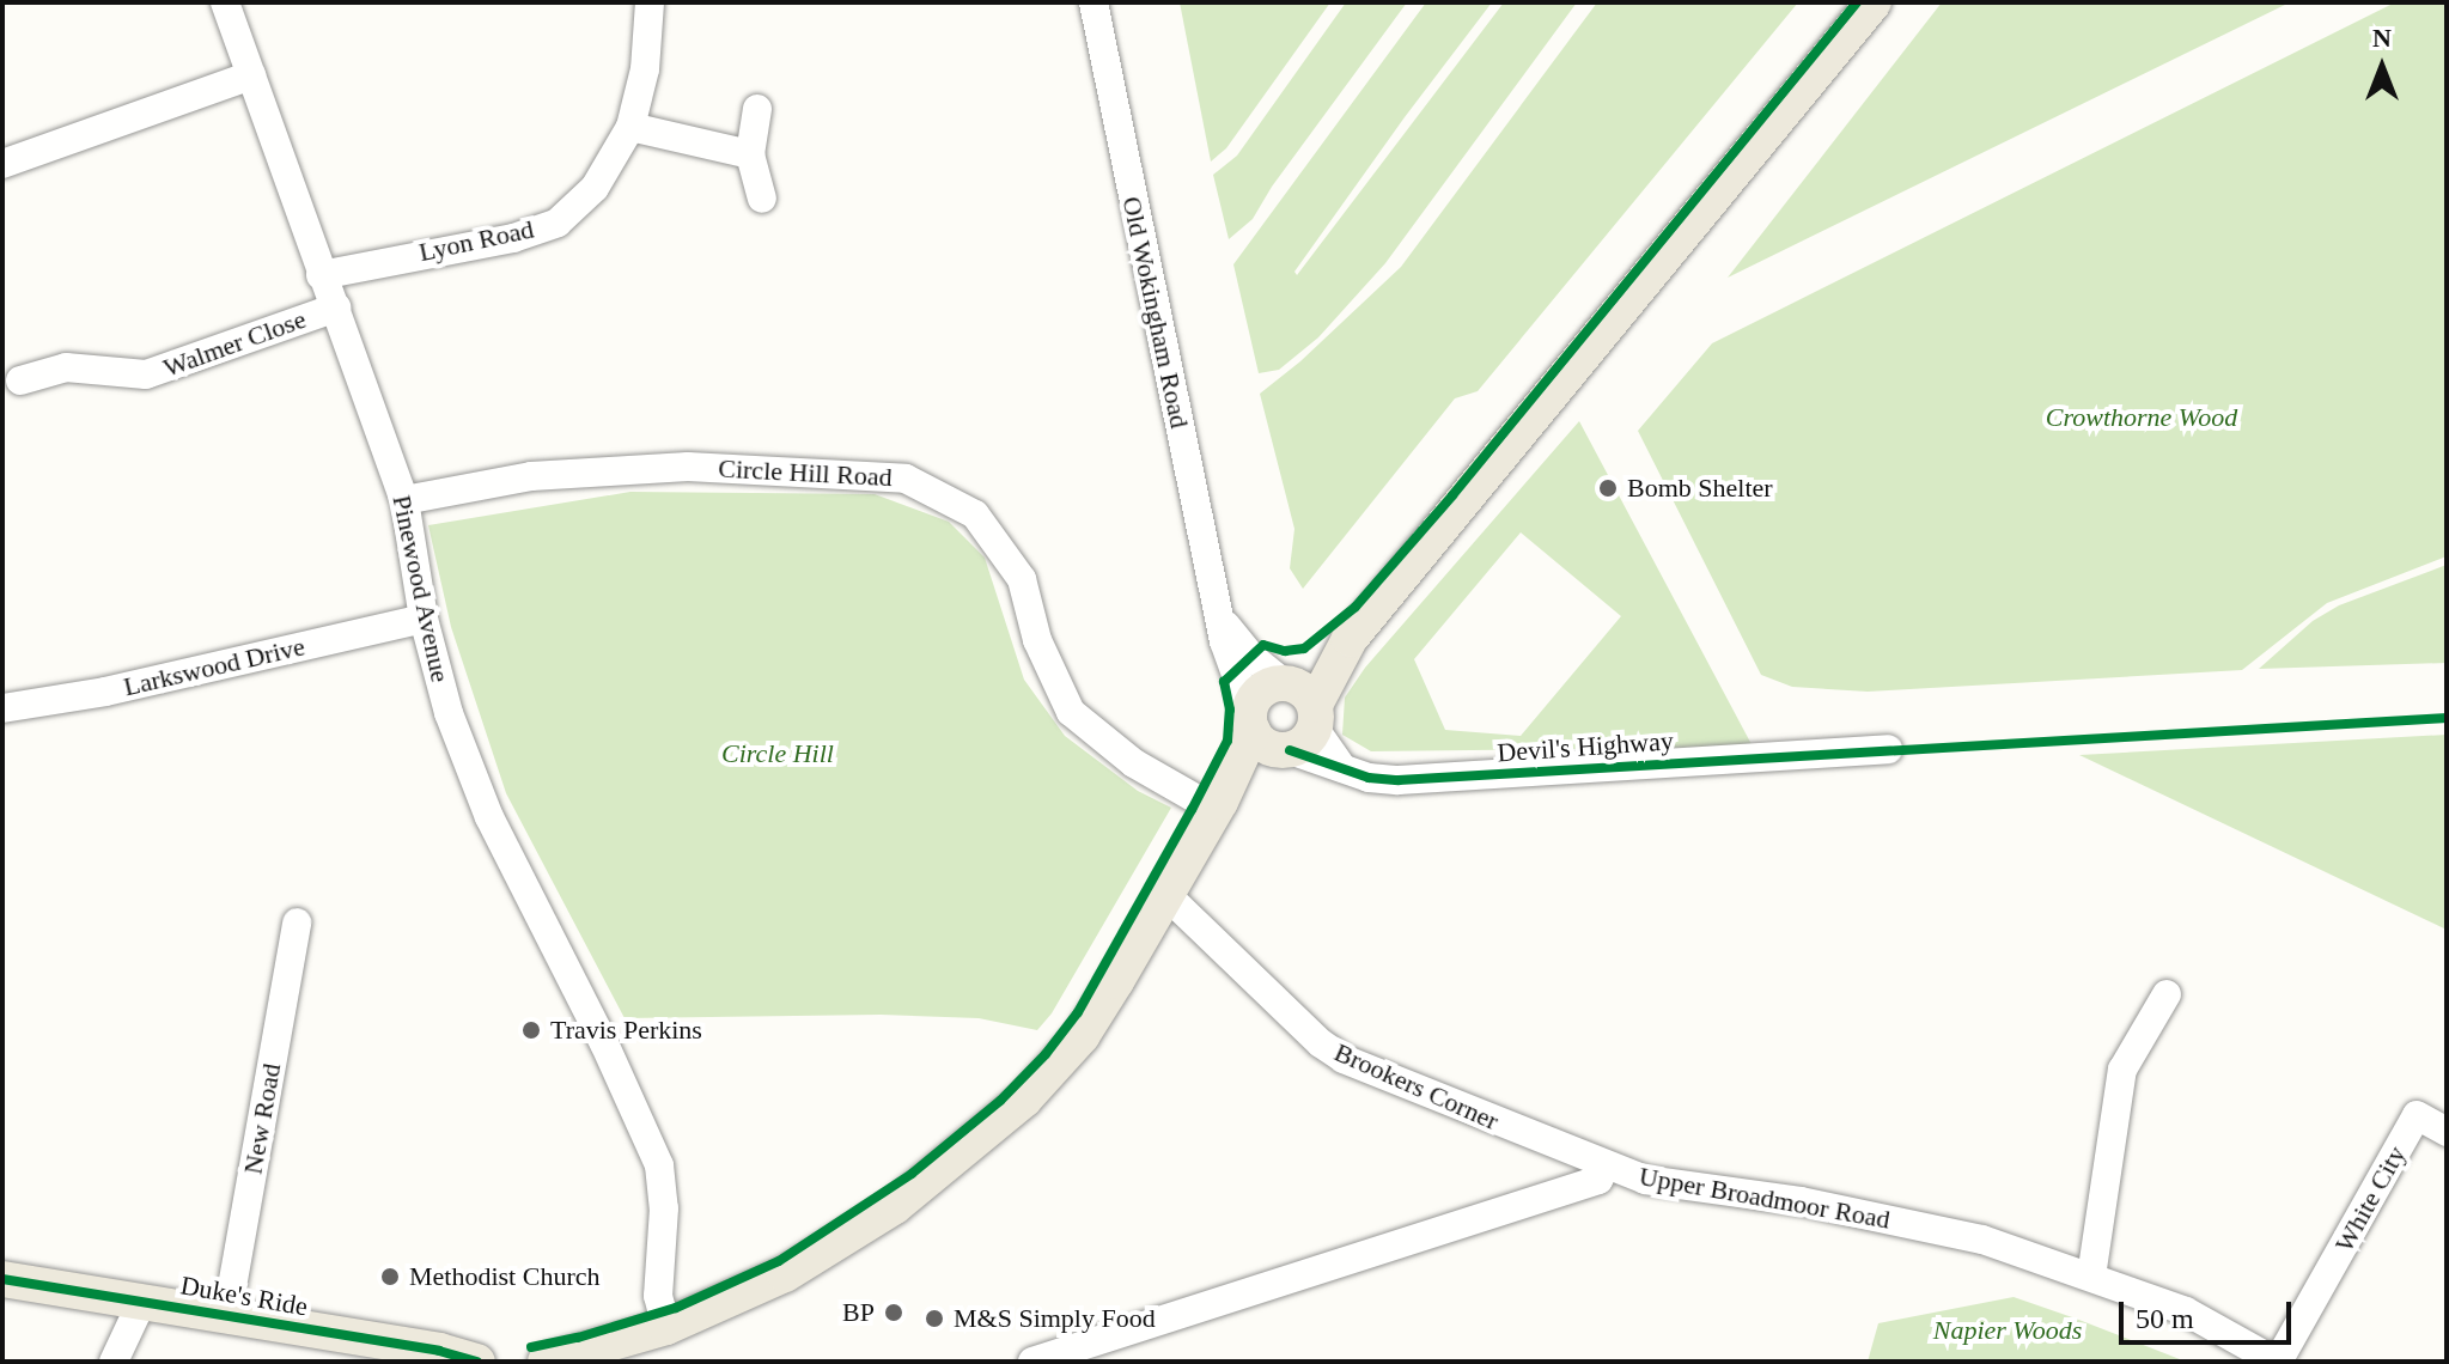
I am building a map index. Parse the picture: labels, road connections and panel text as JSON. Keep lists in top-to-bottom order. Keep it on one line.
{"streets":{"main road":["Duke's Ride"],"street":["Lyon Road","Old Wokingham Road","Walmer Close","Circle Hill Road","Pinewood Avenue","Larkswood Drive","Devil's Highway","Brookers Corner","New Road","Upper Broadmoor Road","White City"]},"crossings":[["Lyon Road","Pinewood Avenue"],["Old Wokingham Road","Devil's Highway"],["Walmer Close","Pinewood Avenue"],["Circle Hill Road","Pinewood Avenue"],["Pinewood Avenue","Larkswood Drive"],["Brookers Corner","Upper Broadmoor Road"],["New Road","Duke's Ride"],["Upper Broadmoor Road","White City"]],"parks":["Crowthorne Wood","Circle Hill","Napier Woods"],"places":["Bomb Shelter","Travis Perkins","Methodist Church","BP","M&S Simply Food"],"scale_bar":"50 m","north":"top"}
